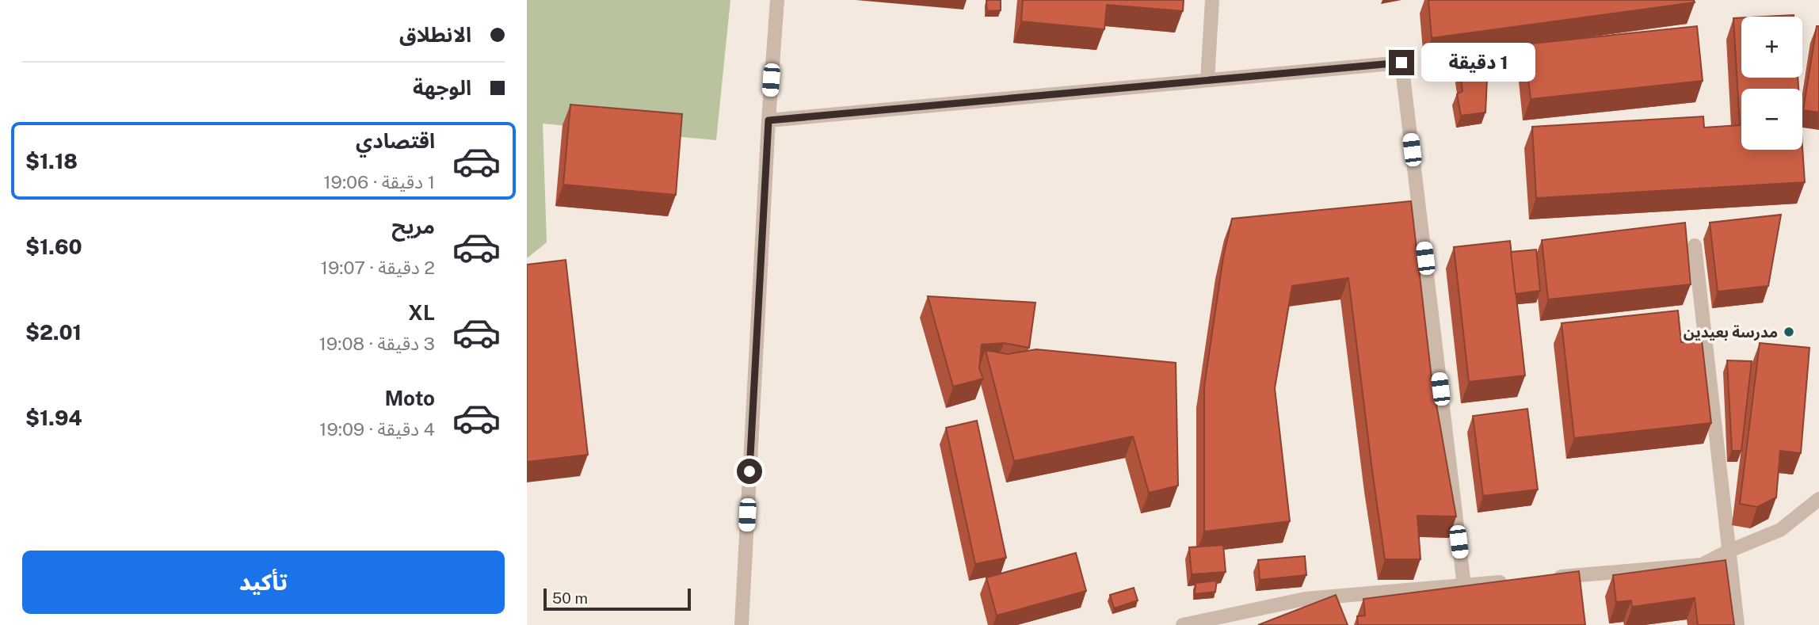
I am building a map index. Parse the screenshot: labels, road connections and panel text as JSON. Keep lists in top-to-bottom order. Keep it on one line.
{"places":["مدرسة بعيدين"],"scale_bar":"50 m","page":{"banner":["الانطلاق","الوجهة"],"map_buttons":["+","−"],"bubble":"1 دقيقة","list":[{"name":"اقتصادي","note":"1 دقيقة · 19:06","value":"$1.18"},{"name":"مريح","note":"2 دقيقة · 19:07","value":"$1.60"},{"name":"XL","note":"3 دقيقة · 19:08","value":"$2.01"},{"name":"Moto","note":"4 دقيقة · 19:09","value":"$1.94"}],"buttons":"تأكيد","scale":"50 m"}}
